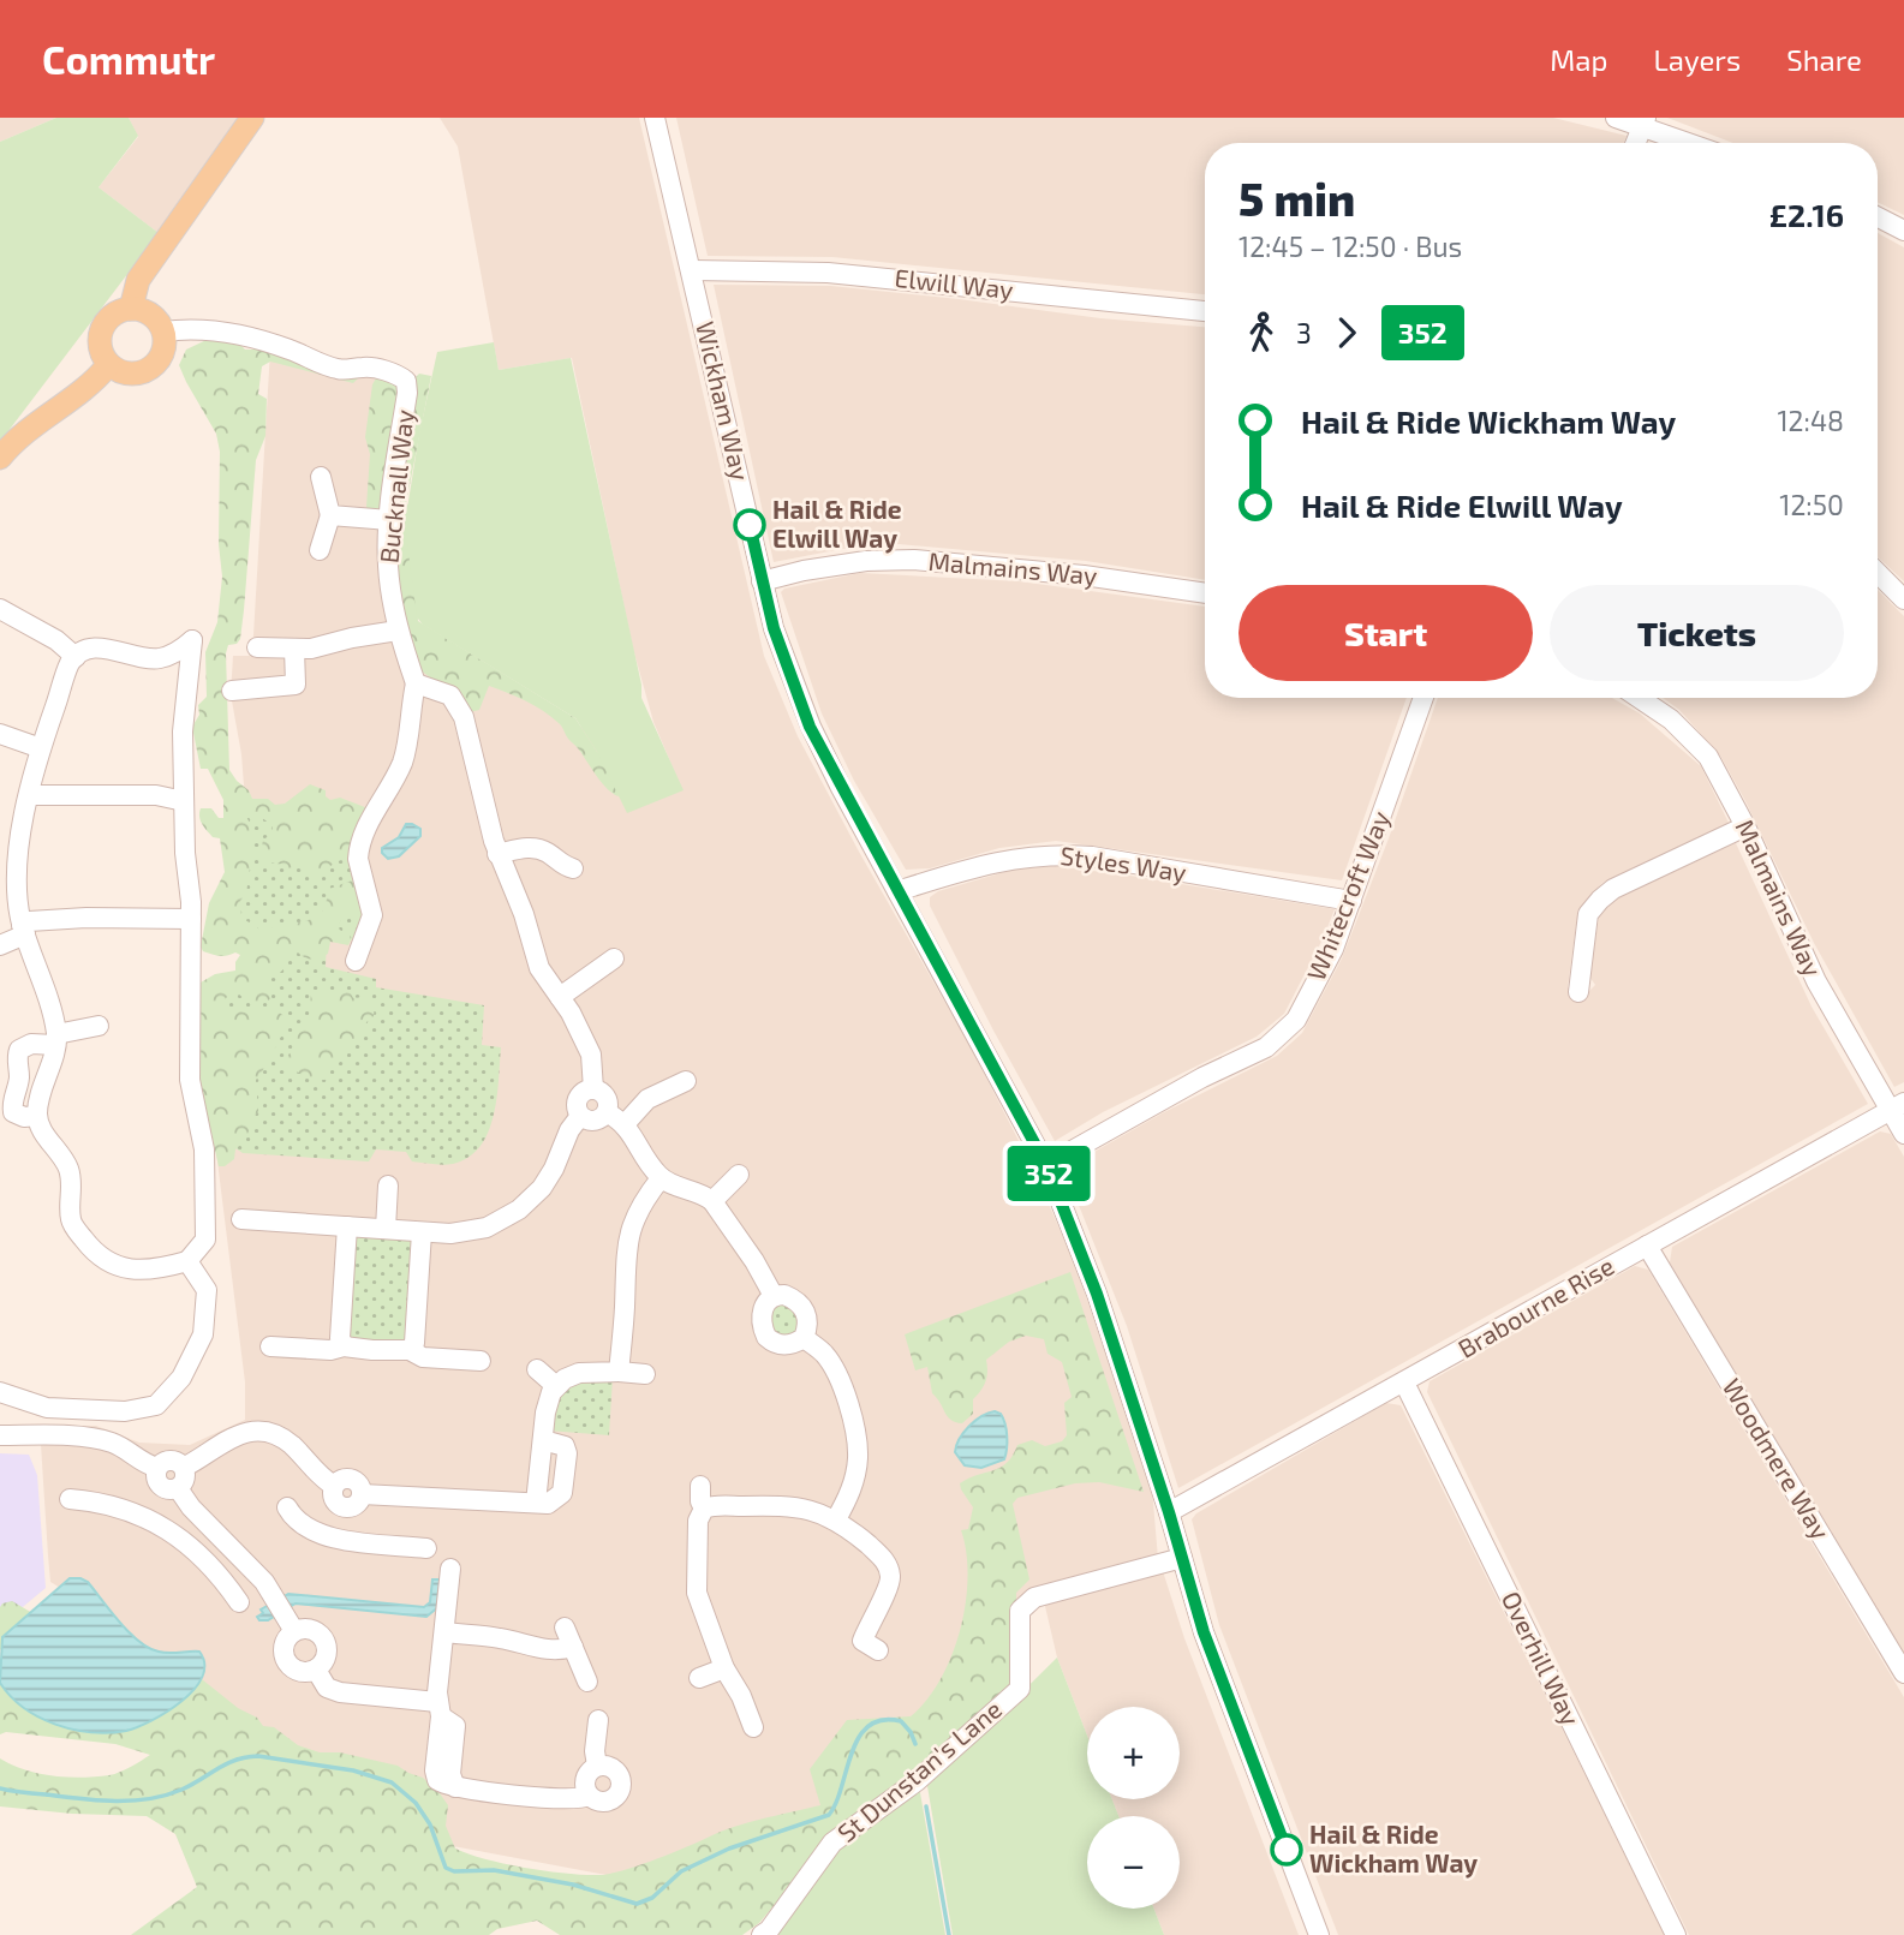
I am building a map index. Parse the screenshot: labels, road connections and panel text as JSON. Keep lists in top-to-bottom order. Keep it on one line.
{"streets":{"street":["Elwill Way","Wickham Way","Bucknall Way","Malmains Way","Styles Way","Whitecroft Way","Brabourne Rise","Woodmere Way","Overhill Way","St Dunstan's Lane"]},"crossings":[["Elwill Way","Wickham Way"],["Wickham Way","Malmains Way"],["Wickham Way","Styles Way"],["Wickham Way","Whitecroft Way"],["Wickham Way","Brabourne Rise"],["Wickham Way","St Dunstan's Lane"],["Malmains Way","Brabourne Rise"],["Styles Way","Whitecroft Way"],["Brabourne Rise","Woodmere Way"],["Brabourne Rise","Overhill Way"]],"places":["Hail & Ride Elwill Way","Hail & Ride Wickham Way"],"lines":["bus line 352"],"page":{"header":"Commutr","nav":["Map","Layers","Share"],"on_map":"352","heading":["5 min","12:45 – 12:50 · Bus","£2.16"],"legs":["3","352"],"list":[{"name":"Hail & Ride Wickham Way","value":"12:48"},{"name":"Hail & Ride Elwill Way","value":"12:50"}],"buttons":["Start","Tickets"],"map_buttons":["+","−"]}}
